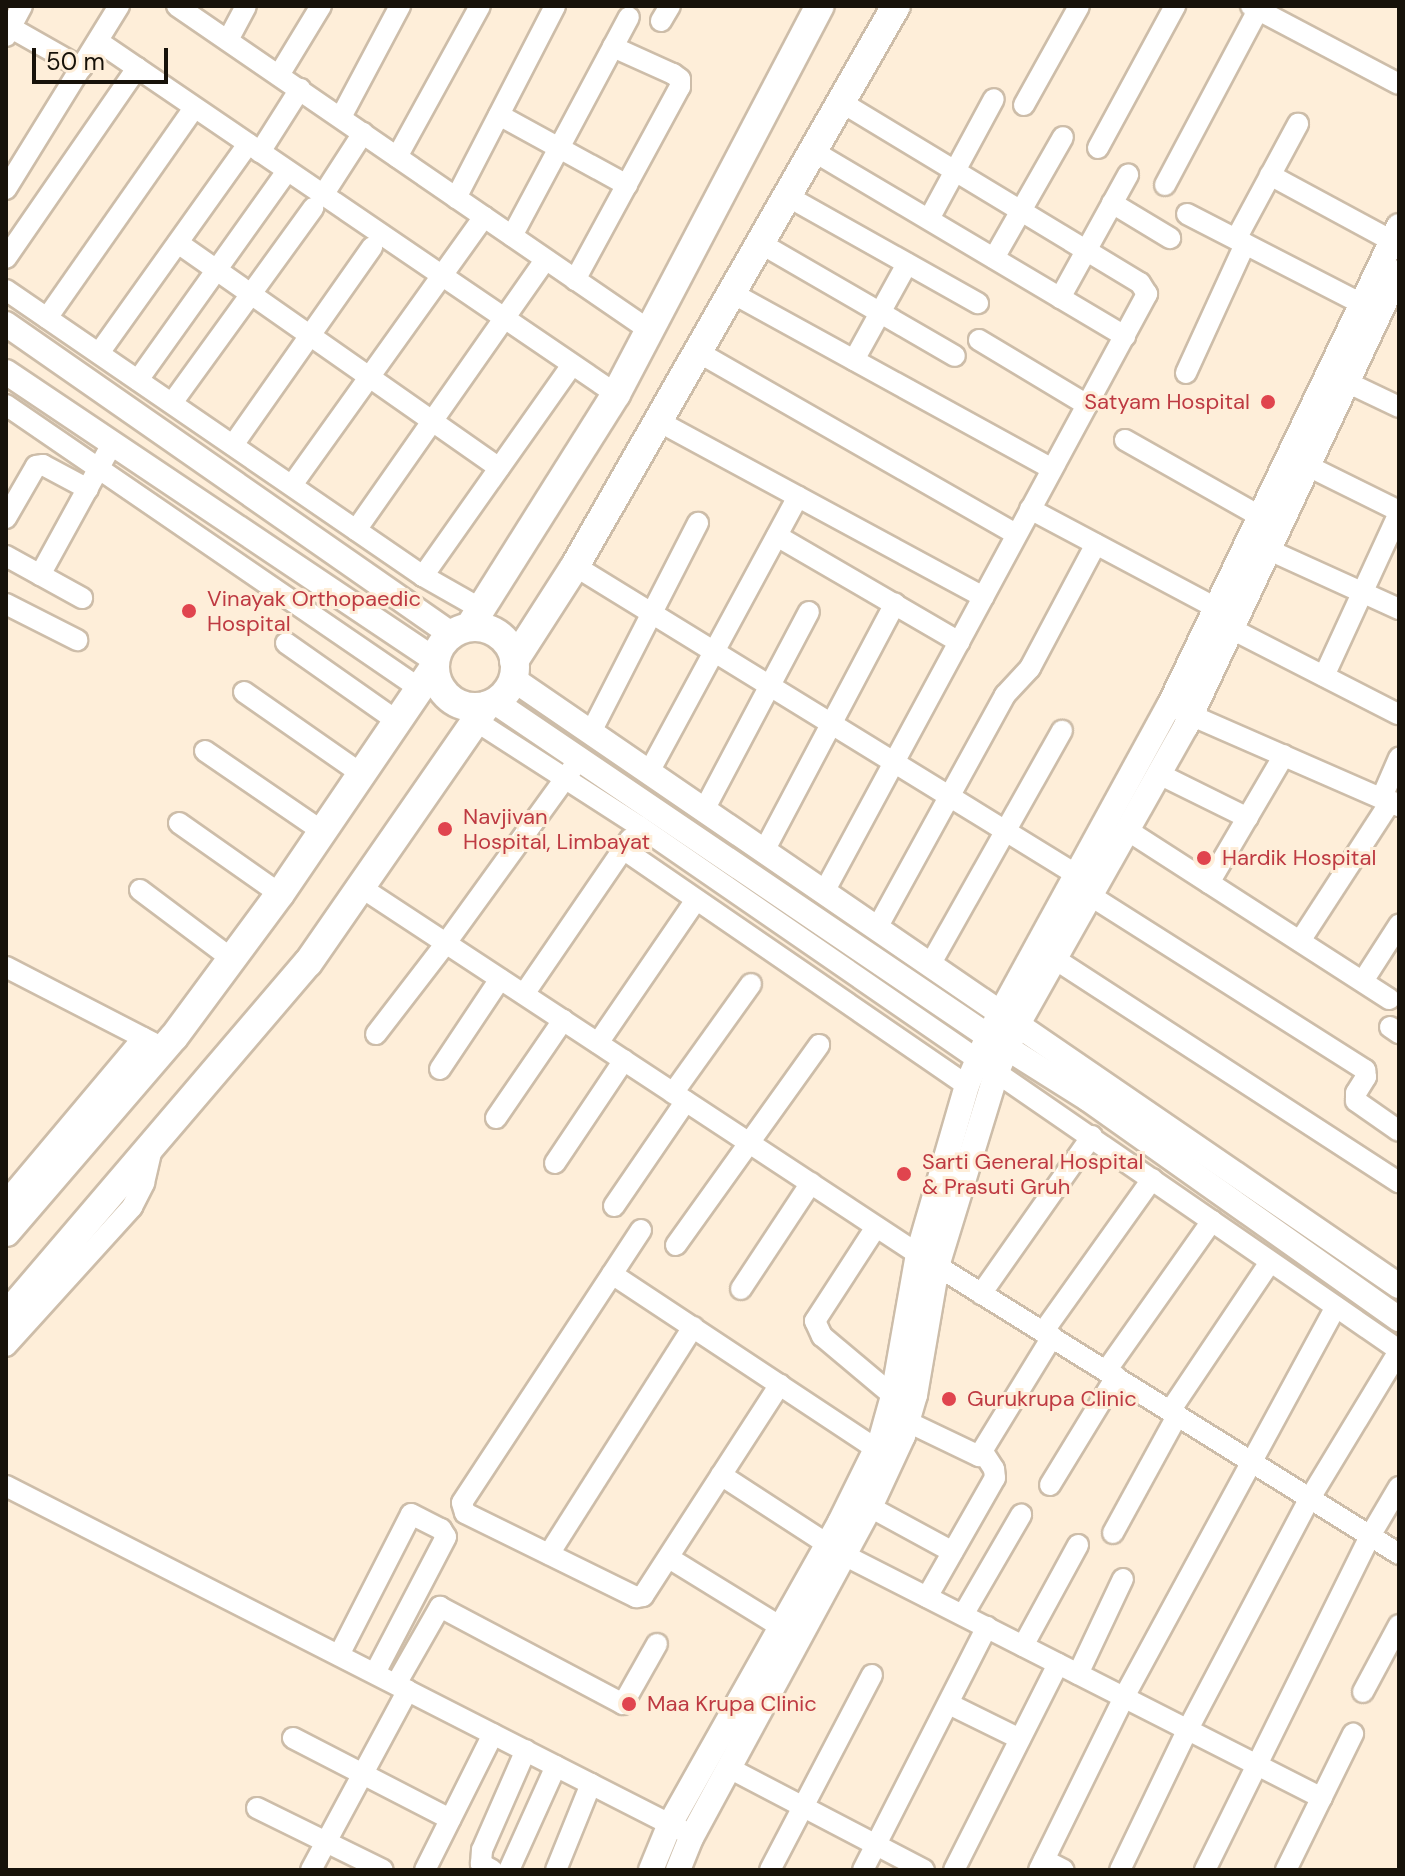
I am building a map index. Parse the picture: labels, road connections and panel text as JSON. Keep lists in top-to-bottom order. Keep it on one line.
{"places":["Satyam Hospital","Vinayak Orthopaedic Hospital","Navjivan Hospital, Limbayat","Hardik Hospital","Sarti General Hospital & Prasuti Gruh","Gurukrupa Clinic","Maa Krupa Clinic"],"scale_bar":"50 m"}
